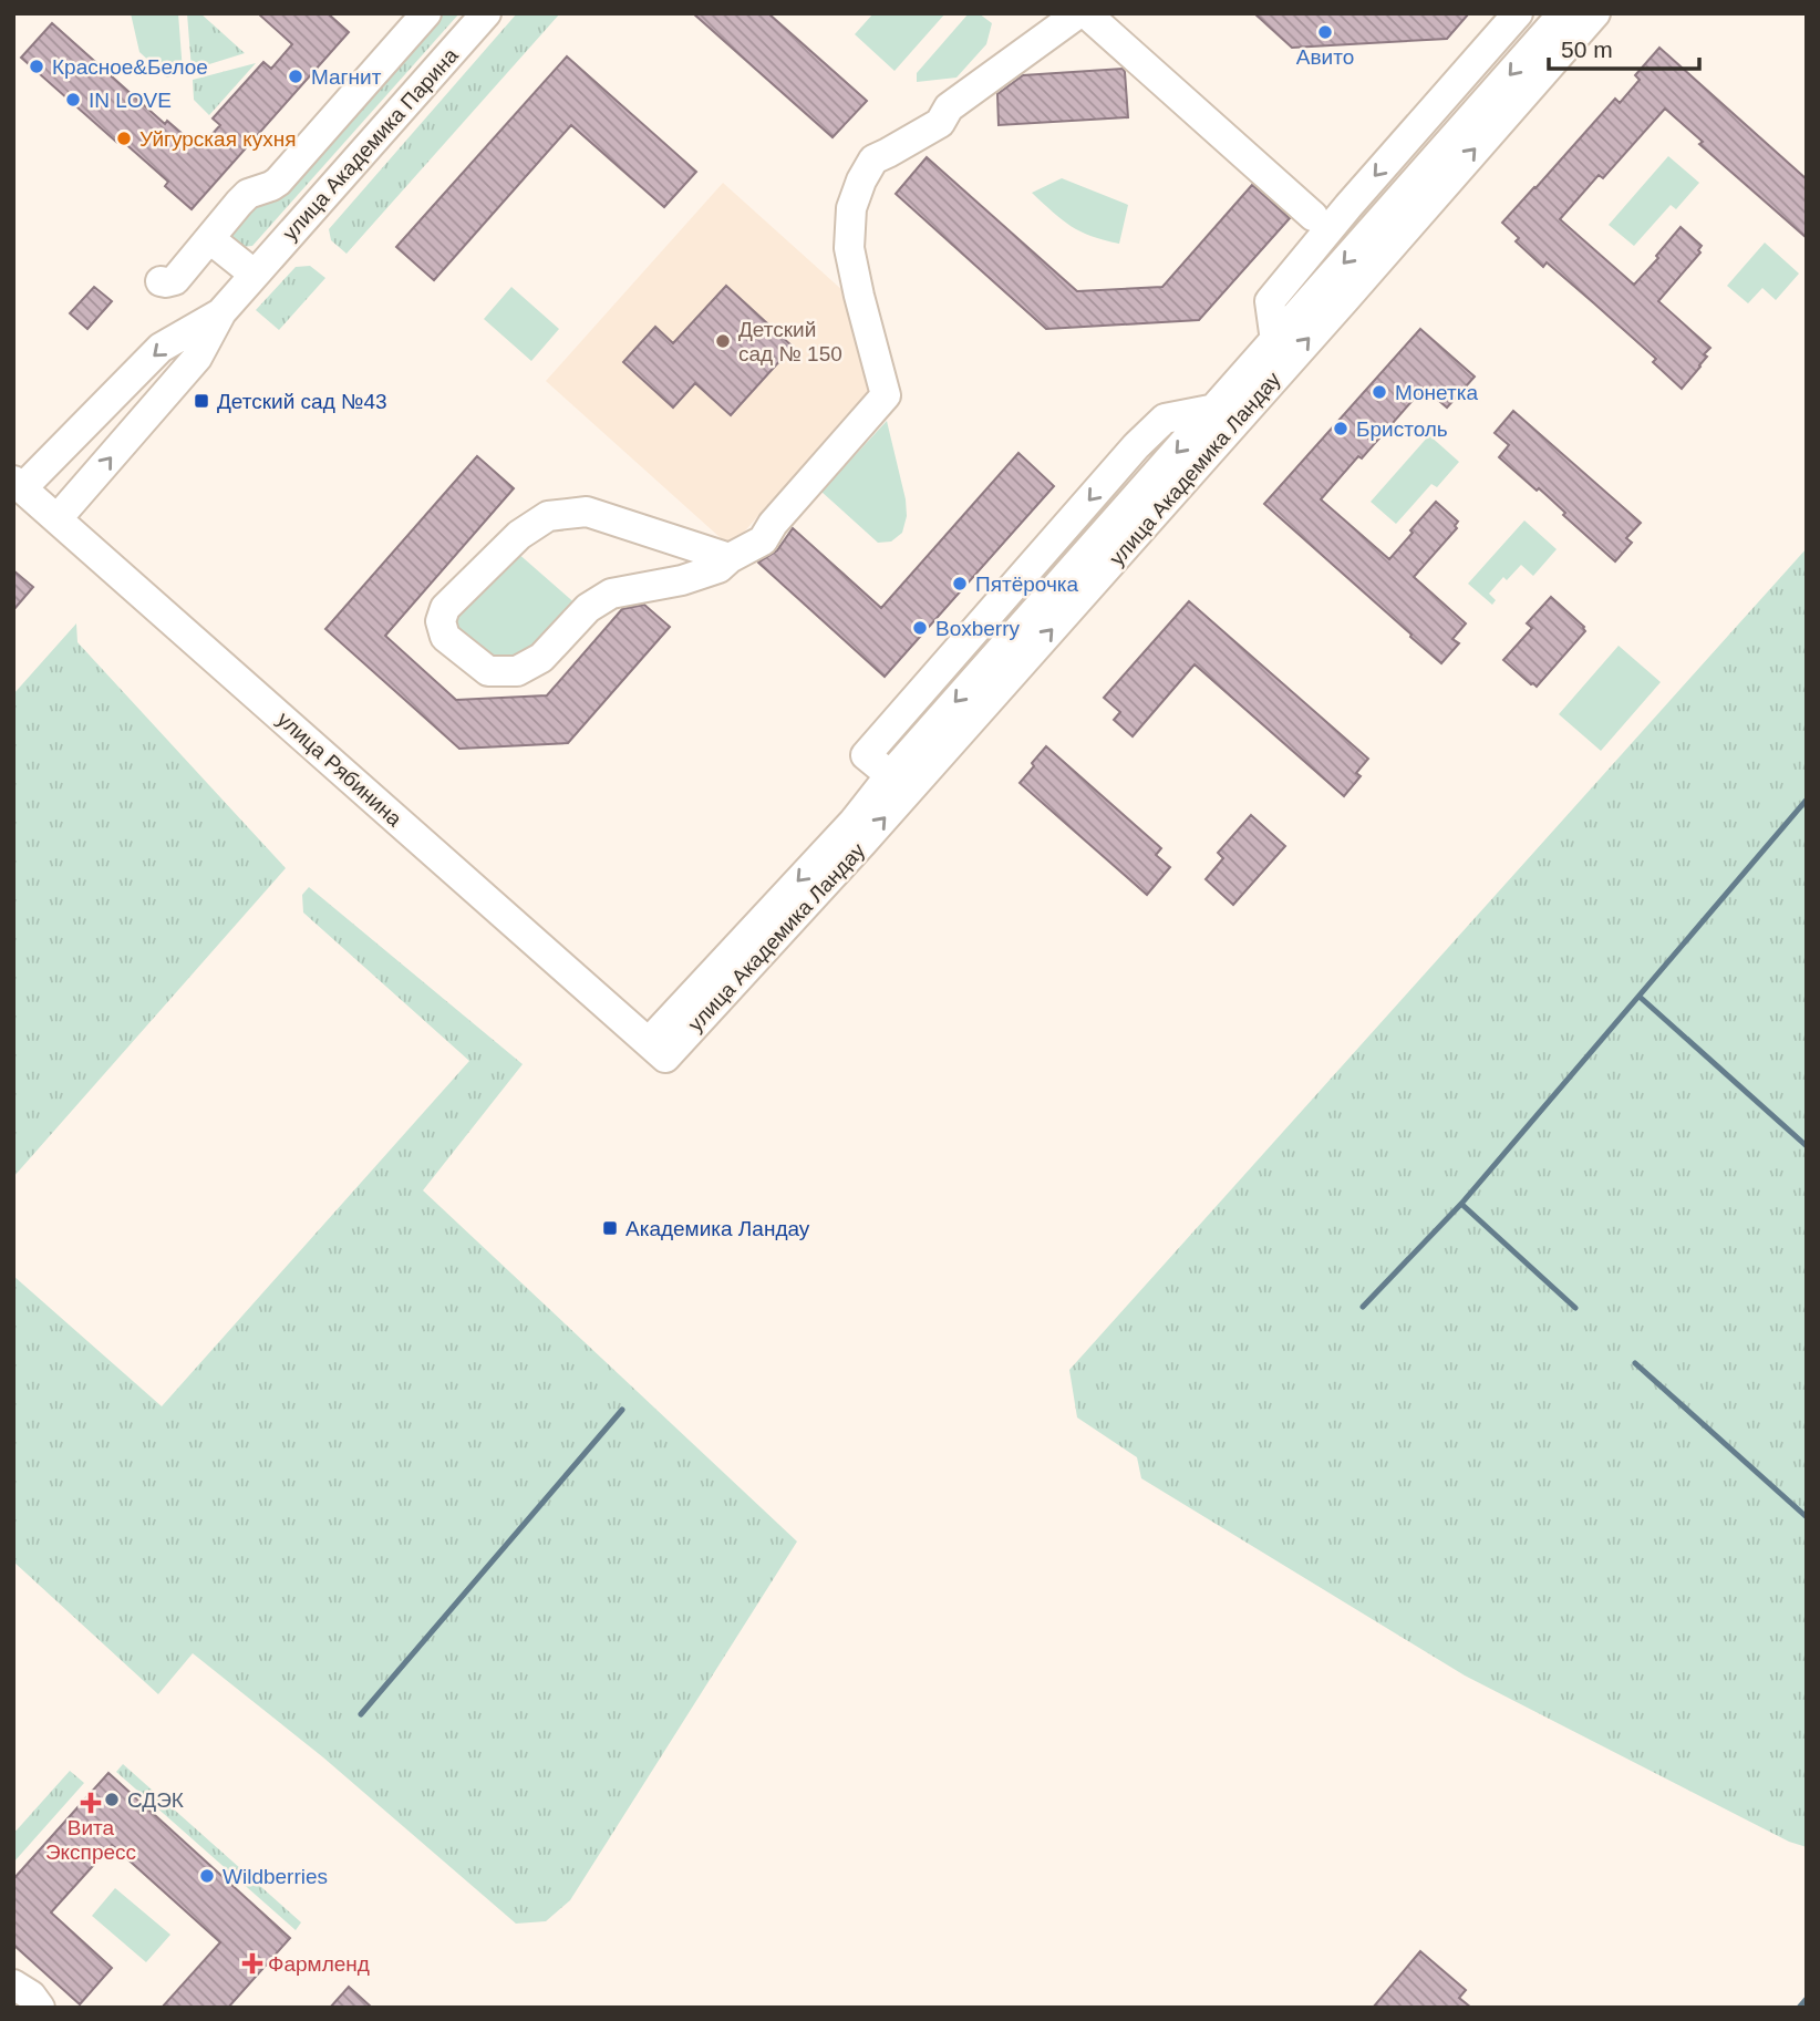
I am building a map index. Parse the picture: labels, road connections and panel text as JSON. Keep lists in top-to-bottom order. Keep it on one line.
{"streets":{"street":["улица Академика Парина","улица Академика Ландау","улица Рябинина"]},"crossings":[["улица Академика Парина","улица Рябинина"],["улица Академика Ландау","улица Рябинина"]],"places":{"other":["Авито","Красное&Белое","Магнит","IN LOVE","Уйгурская кухня","Детский сад № 150","Монетка","Бристоль","Пятёрочка","Boxberry","СДЭК","Wildberries"],"transit":["Детский сад №43","Академика Ландау"],"health":["Вита Экспресс","Фармленд"]},"scale_bar":"50 m"}
